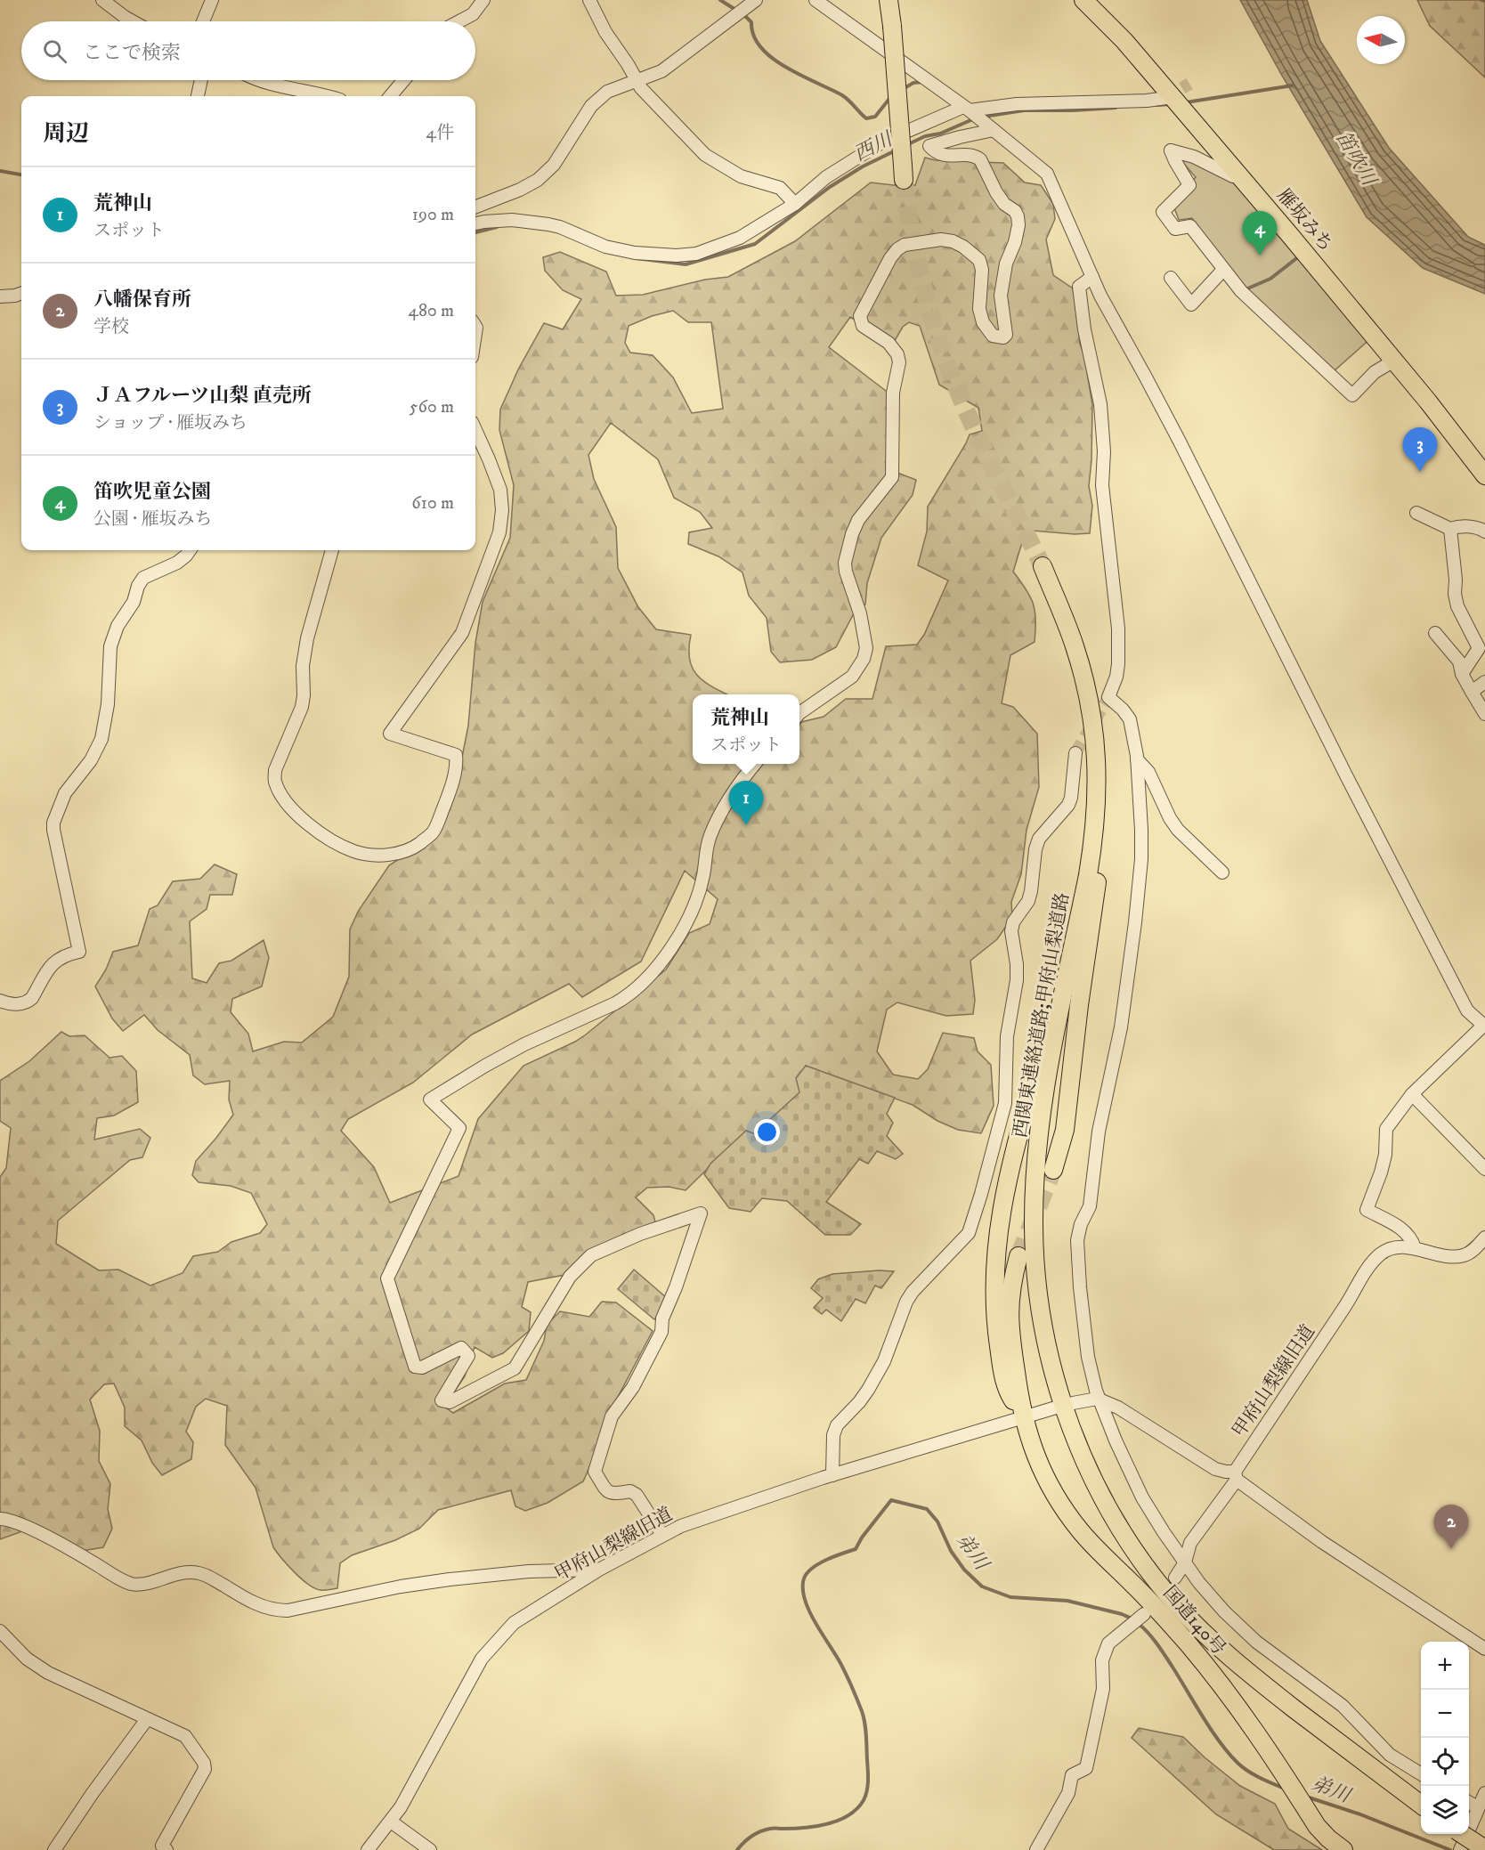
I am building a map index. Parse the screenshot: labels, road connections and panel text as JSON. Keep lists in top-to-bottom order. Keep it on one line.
{"streets":{"highway":["雁坂みち","西関東連絡道路;甲府山梨道路","国道140号"],"street":["甲府山梨線旧道"]},"crossings":[["甲府山梨線旧道","国道140号"]],"water":["西川","笛吹川","弟川"],"north":"left","page":{"search":"ここで検索","heading":["周辺","4件"],"list":[{"mark":"1","name":"荒神山","note":"スポット","value":"190 m"},{"mark":"2","name":"八幡保育所","note":"学校","value":"480 m"},{"mark":"3","name":"ＪＡフルーツ山梨 直売所","note":"ショップ · 雁坂みち","value":"560 m"},{"mark":"4","name":"笛吹児童公園","note":"公園 · 雁坂みち","value":"610 m"}],"pins":["4","3","1","2"],"popup":["荒神山","スポット"],"map_buttons":["+","−"]}}
